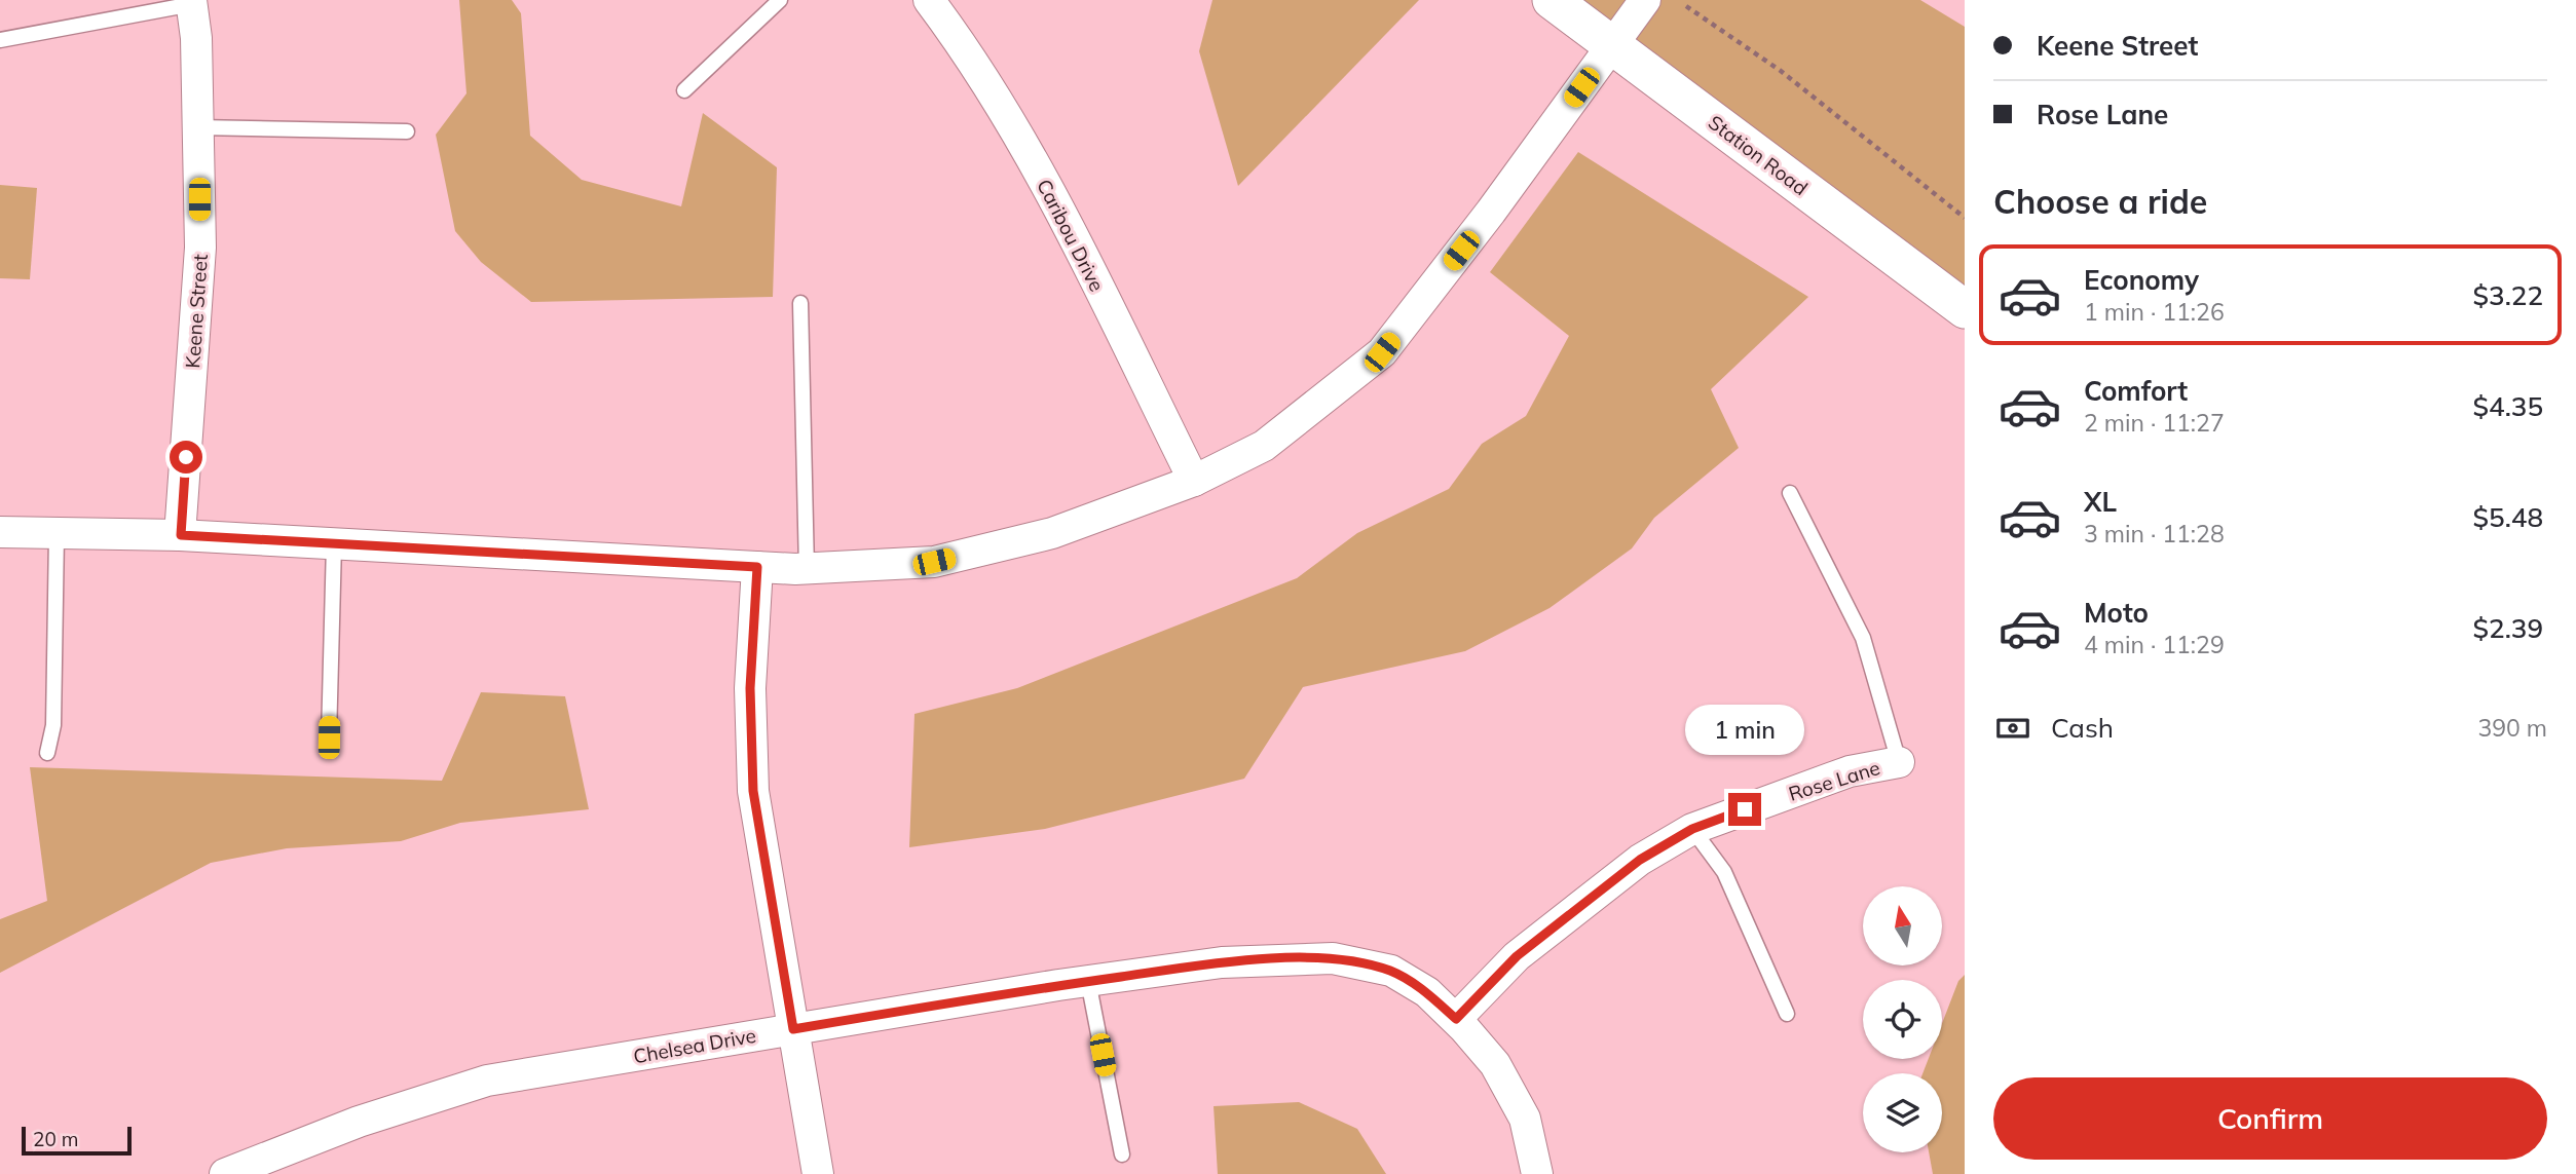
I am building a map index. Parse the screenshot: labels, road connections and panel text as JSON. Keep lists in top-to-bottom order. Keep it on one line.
{"streets":{"street":["Station Road","Caribou Drive","Keene Street","Rose Lane","Chelsea Drive"]},"crossings":[["Rose Lane","Chelsea Drive"]],"scale_bar":"20 m","north":"top","page":{"banner":["Keene Street","Rose Lane"],"heading":"Choose a ride","list":[{"name":"Economy","note":"1 min · 11:26","value":"$3.22"},{"name":"Comfort","note":"2 min · 11:27","value":"$4.35"},{"name":"XL","note":"3 min · 11:28","value":"$5.48"},{"name":"Moto","note":"4 min · 11:29","value":"$2.39"}],"pay":["Cash","390 m"],"bubble":"1 min","buttons":"Confirm","scale":"20 m"}}
